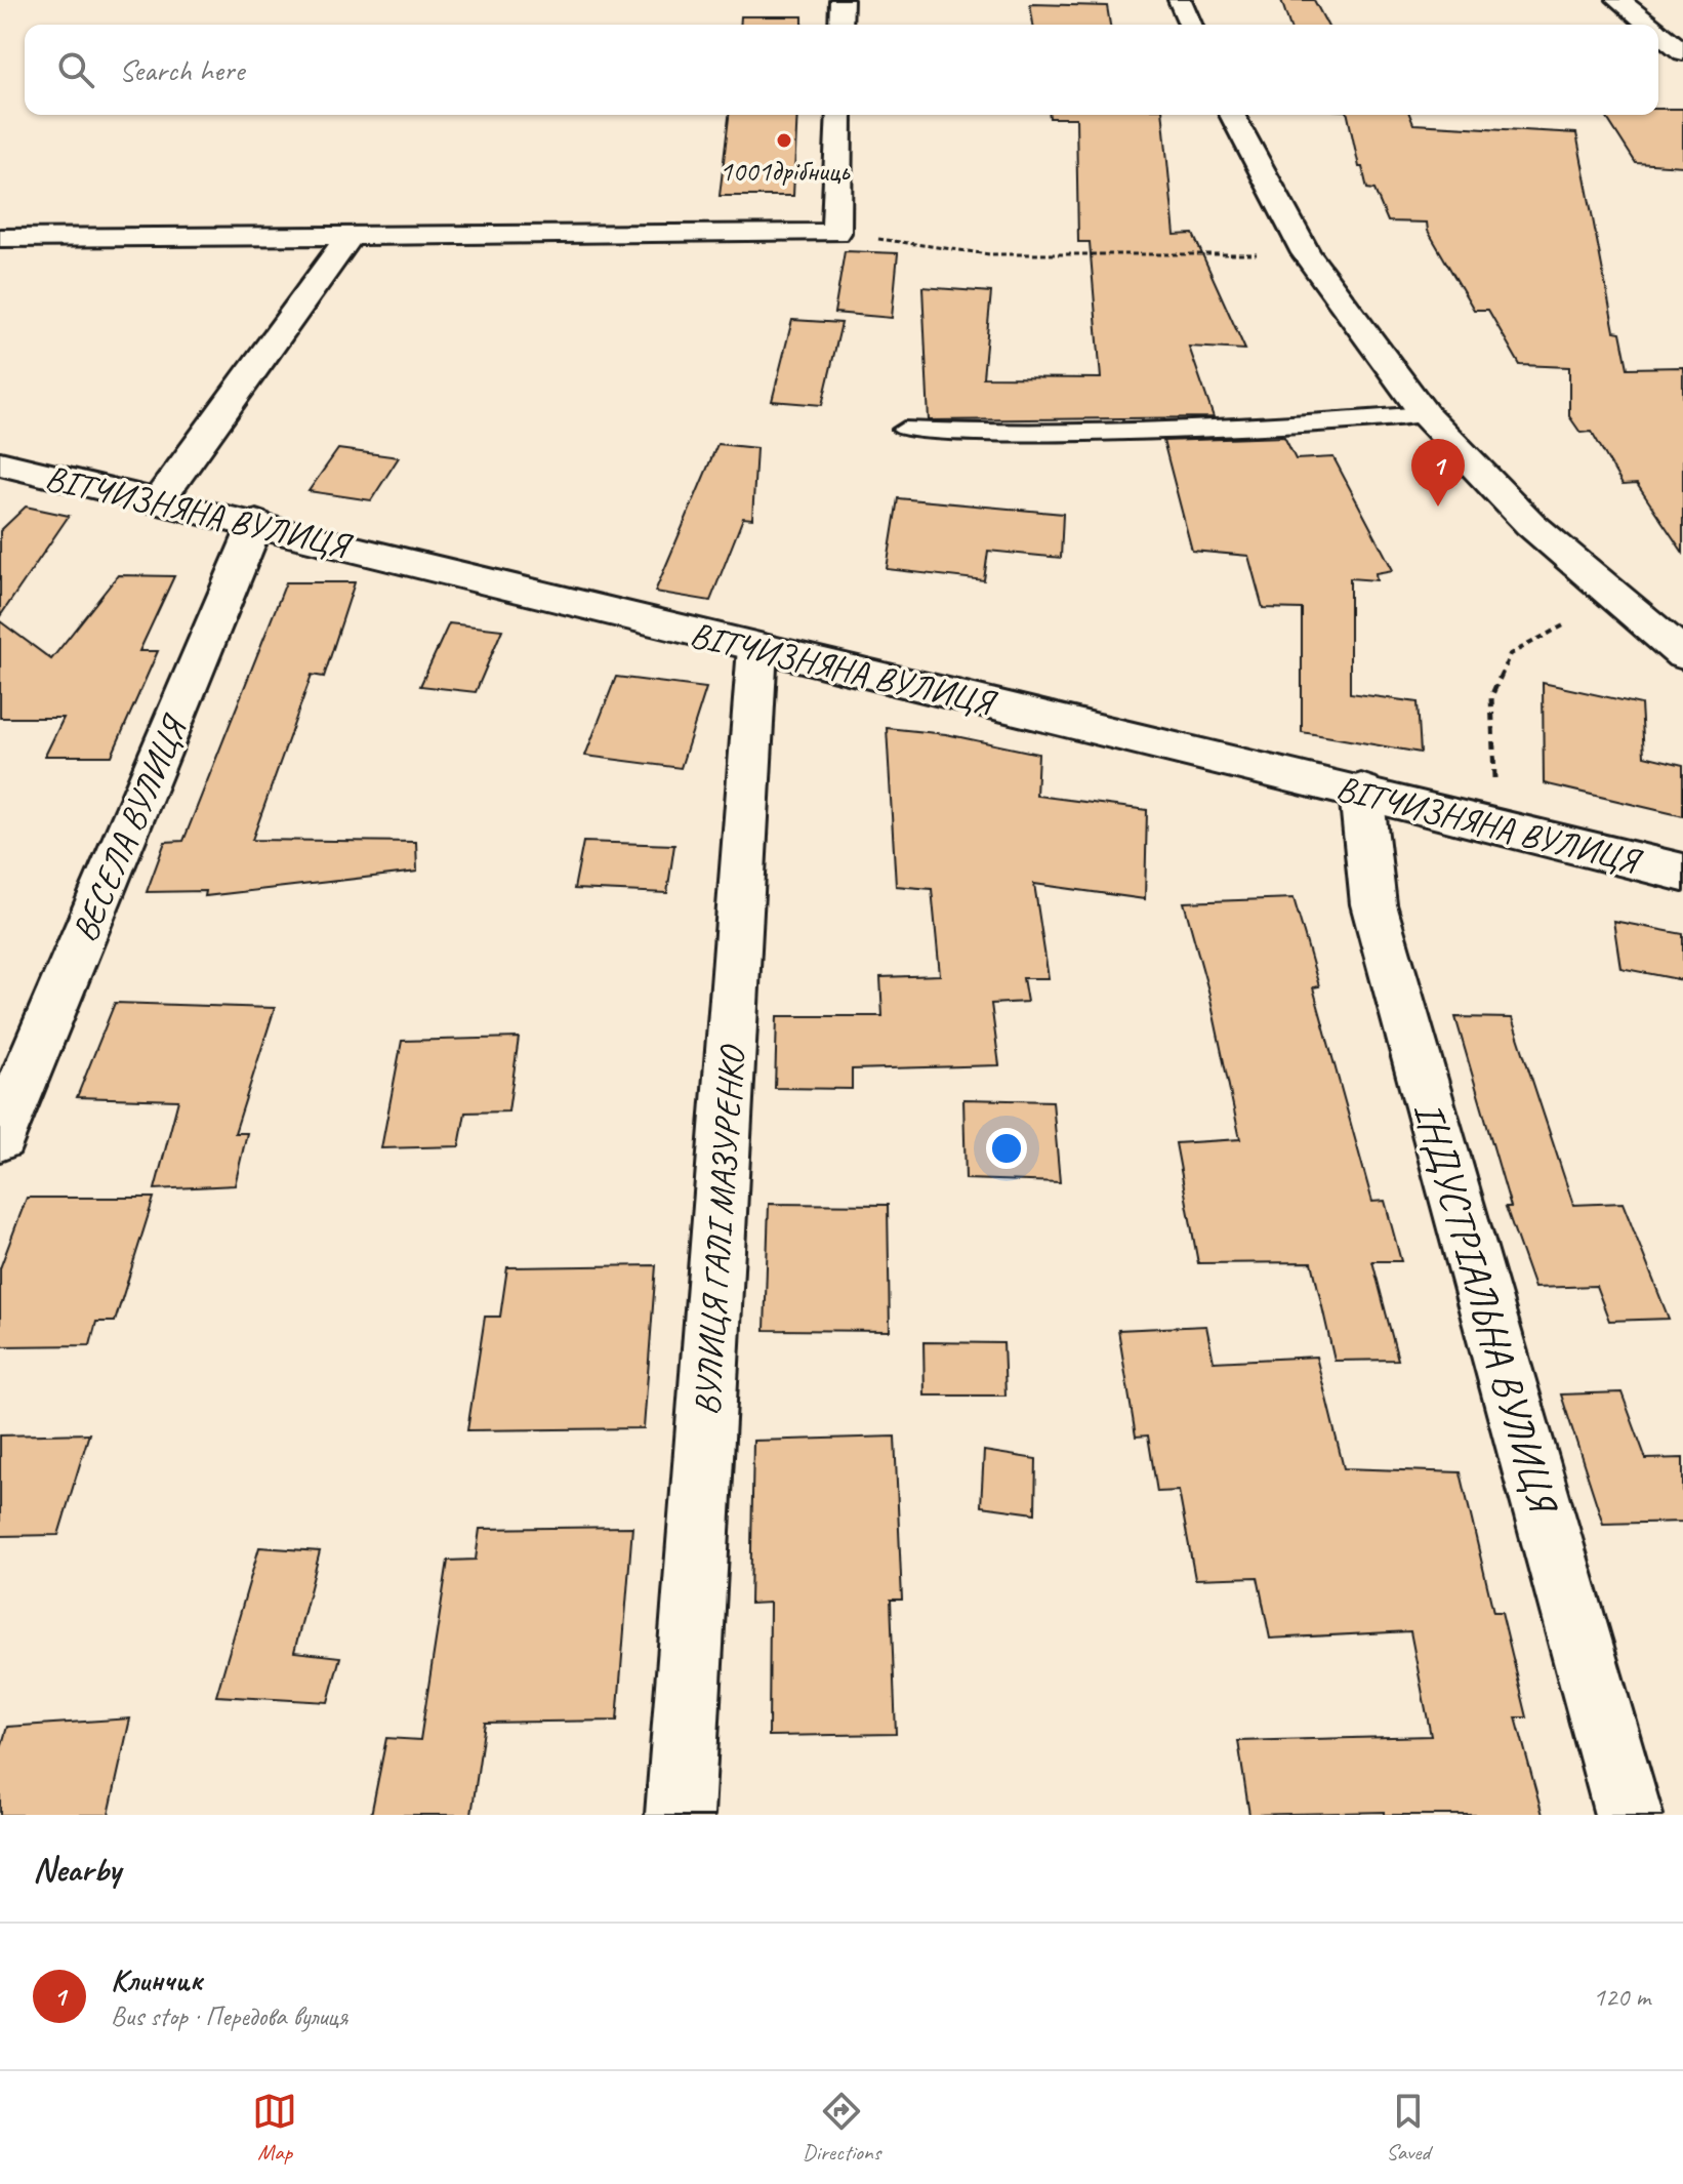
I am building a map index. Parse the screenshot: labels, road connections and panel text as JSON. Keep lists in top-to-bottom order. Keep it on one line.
{"streets":{"street":["ВІТЧИЗНЯНА ВУЛИЦЯ","ВЕСЕЛА ВУЛИЦЯ","ВУЛИЦЯ ГАЛІ МАЗУРЕНКО","ІНДУСТРІАЛЬНА ВУЛИЦЯ"]},"crossings":[["ВІТЧИЗНЯНА ВУЛИЦЯ","ВЕСЕЛА ВУЛИЦЯ"],["ВІТЧИЗНЯНА ВУЛИЦЯ","ВУЛИЦЯ ГАЛІ МАЗУРЕНКО"],["ВІТЧИЗНЯНА ВУЛИЦЯ","ІНДУСТРІАЛЬНА ВУЛИЦЯ"]],"places":["1001дрібниць"],"page":{"search":"Search here","pins":"1","heading":"Nearby","list":[{"mark":"1","name":"Клинчик","note":"Bus stop · Передова вулиця","value":"120 m"}],"nav":["Map","Directions","Saved"]}}
